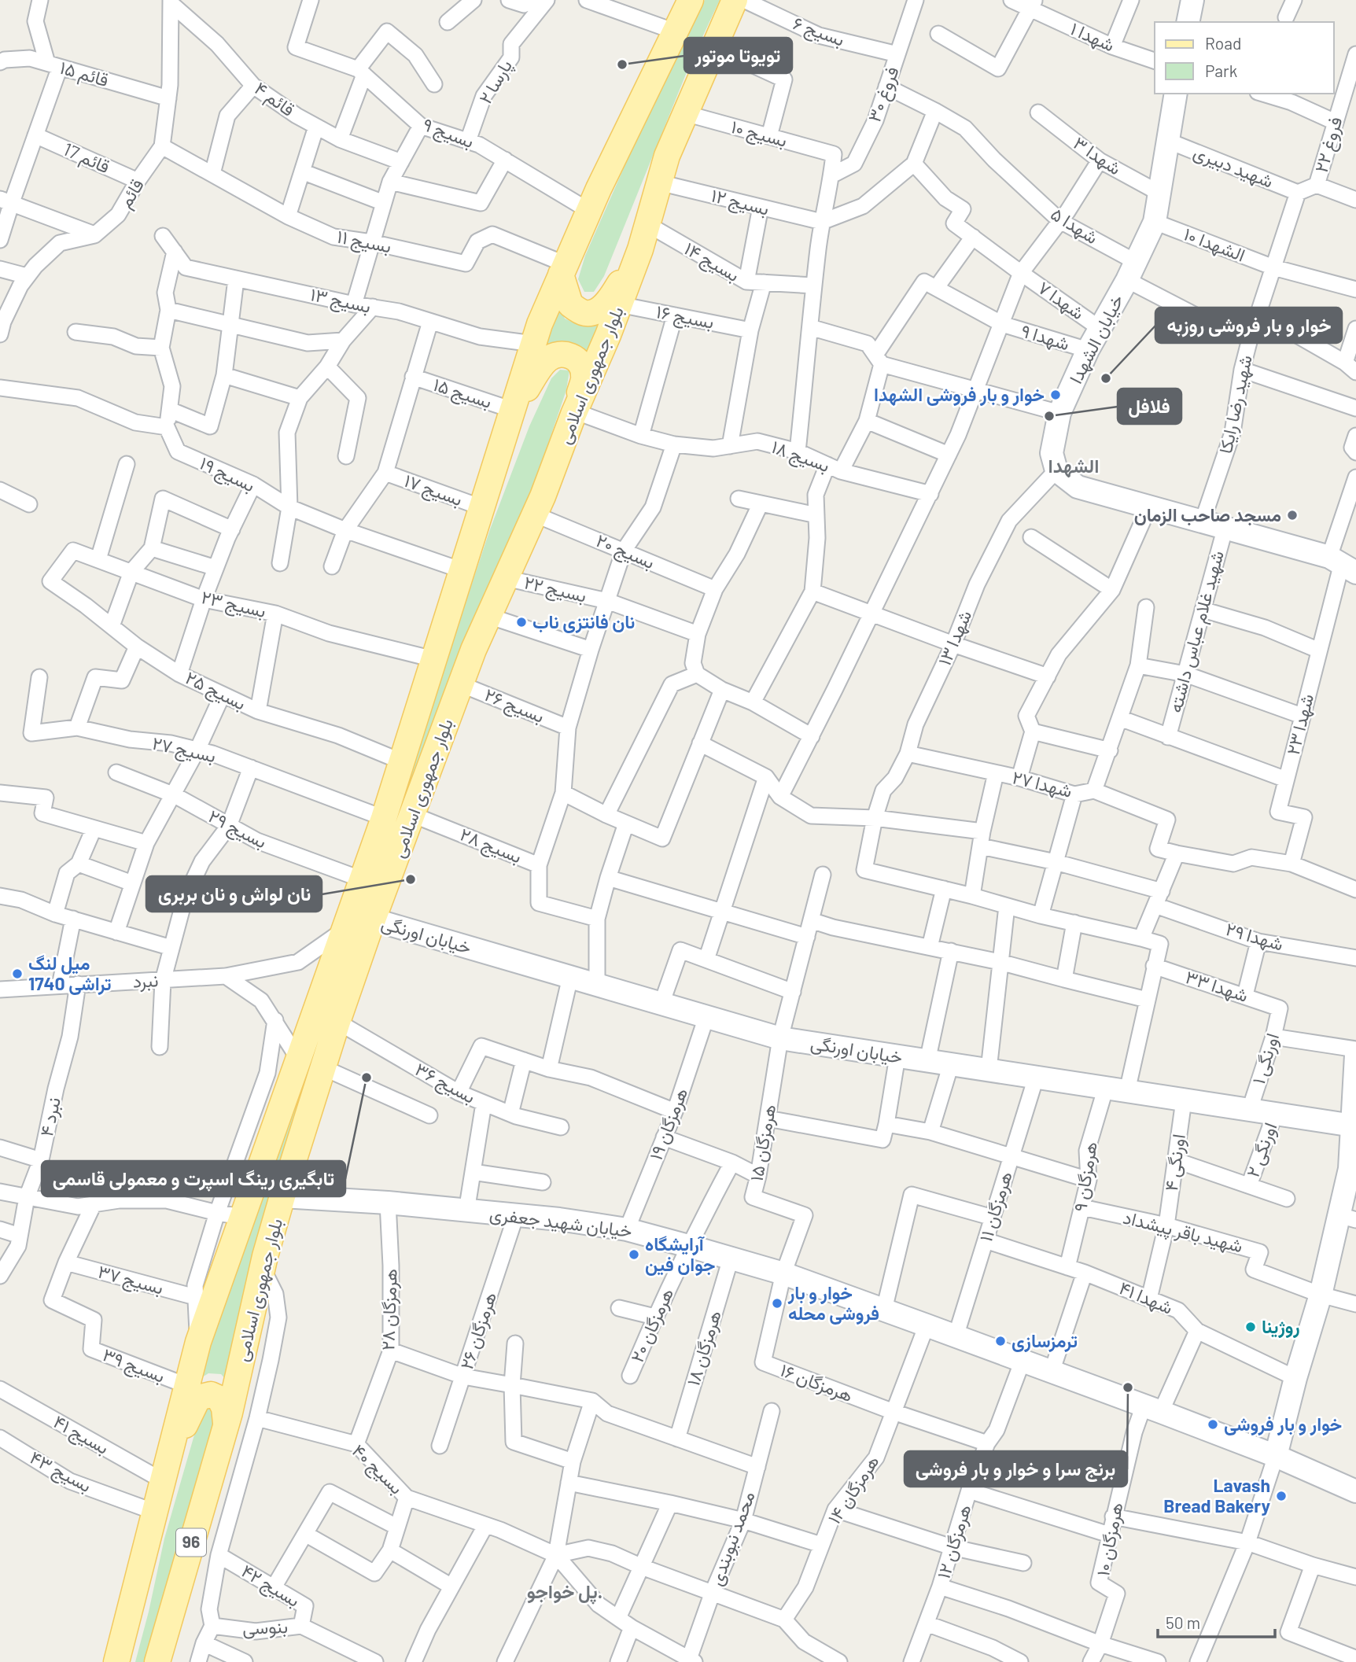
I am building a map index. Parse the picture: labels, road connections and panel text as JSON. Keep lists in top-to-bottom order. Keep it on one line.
{"streets":{"main road":["بلوار جمهوری اسلامی","96"],"street":["بسیج ۶","شهدا ۱","قائم ۱۵","پارسا ۲","فروغ ۳۰","قائم ۴","بسیج ۹","بسیج ۱۰","فروغ ۲۲","شهدا ۳","قائم 17","شهید دبیری","قائم","بسیج ۱۲","شهدا ۵","بسیج ۱۱","الشهدا ۱۰","بسیج ۱۴","بسیج ۱۳","شهدا ۷","بسیج ۱۶","شهدا ۹","خیابان الشهدا","بسیج ۱۵","شهید رضا رایکا","بسیج ۱۸","بسیج ۱۹","بسیج ۱۷","بسیج ۲۰","بسیج ۲۲","بسیج ۲۳","شهید غلام عباس داشته","شهدا ۱۳","بسیج ۲۵","بسیج ۲۶","شهدا ۲۳","بسیج ۲۷","شهدا ۲۷","بسیج ۲۹","بسیج ۲۸","خیابان اورنگی","شهدا ۲۹","نبرد","شهدا ۳۳","اورنگی ۱","بسیج ۳۶","نبرد ۴","هرمزگان ۱۹","هرمزگان ۱۵","اورنگی ۲","اورنگی ۴","هرمزگان ۹","هرمزگان ۱۱","خیابان شهید جعفری","شهید باقر پیشداد","بسیج ۳۷","شهدا ۴۱","هرمزگان ۲۸","هرمزگان ۲۰","هرمزگان ۲۶","هرمزگان ۱۸","بسیج ۳۹","هرمزگان ۱۶","بسیج ۴۱","بسیج ۴۰","بسیج ۴۳","هرمزگان ۱۴","محمد نبوبندی","هرمزگان ۱۰","هرمزگان ۱۲","بسیج ۴۲","بنوسی"]},"crossings":[["بسیج ۶","فروغ ۳۰"],["قائم ۱۵","قائم"],["پارسا ۲","بسیج ۹"],["فروغ ۳۰","بسیج ۱۰"],["فروغ ۳۰","شهدا ۵"],["قائم ۴","قائم"],["بسیج ۹","بلوار جمهوری اسلامی"],["بسیج ۱۰","بلوار جمهوری اسلامی"],["فروغ ۲۲","شهید دبیری"],["فروغ ۲۲","شهید رضا رایکا"],["شهدا ۳","خیابان الشهدا"],["قائم 17","قائم"],["شهید دبیری","خیابان الشهدا"],["شهید دبیری","شهید رضا رایکا"],["قائم","بسیج ۱۱"],["بسیج ۱۲","بلوار جمهوری اسلامی"],["شهدا ۵","خیابان الشهدا"],["شهدا ۵","شهید رضا رایکا"],["بسیج ۱۱","بلوار جمهوری اسلامی"],["الشهدا ۱۰","خیابان الشهدا"],["الشهدا ۱۰","شهید رضا رایکا"],["بسیج ۱۴","بلوار جمهوری اسلامی"],["بسیج ۱۳","بلوار جمهوری اسلامی"],["شهدا ۷","خیابان الشهدا"],["بسیج ۱۶","بلوار جمهوری اسلامی"],["شهدا ۹","خیابان الشهدا"],["خیابان الشهدا","شهدا ۱۳"],["بلوار جمهوری اسلامی","بسیج ۱۵"],["بلوار جمهوری اسلامی","بسیج ۱۸"],["بلوار جمهوری اسلامی","بسیج ۱۹"],["بلوار جمهوری اسلامی","بسیج ۱۷"],["بلوار جمهوری اسلامی","بسیج ۲۰"],["بلوار جمهوری اسلامی","بسیج ۲۲"],["بلوار جمهوری اسلامی","بسیج ۲۳"],["بلوار جمهوری اسلامی","بسیج ۲۵"],["بلوار جمهوری اسلامی","بسیج ۲۶"],["بلوار جمهوری اسلامی","بسیج ۲۷"],["بلوار جمهوری اسلامی","بسیج ۲۹"],["بلوار جمهوری اسلامی","بسیج ۲۸"],["بلوار جمهوری اسلامی","خیابان اورنگی"],["بلوار جمهوری اسلامی","نبرد"],["بلوار جمهوری اسلامی","بسیج ۳۶"],["بلوار جمهوری اسلامی","خیابان شهید جعفری"],["بلوار جمهوری اسلامی","بسیج ۳۹"],["بلوار جمهوری اسلامی","بسیج ۴۱"],["بلوار جمهوری اسلامی","بسیج ۴۳"],["بلوار جمهوری اسلامی","96"],["بسیج ۲۳","بسیج ۲۵"],["شهدا ۱۳","شهدا ۲۷"],["شهدا ۲۳","شهدا ۲۷"],["خیابان اورنگی","اورنگی ۱"],["خیابان اورنگی","هرمزگان ۱۹"],["خیابان اورنگی","هرمزگان ۱۵"],["خیابان اورنگی","اورنگی ۲"],["خیابان اورنگی","اورنگی ۴"],["خیابان اورنگی","هرمزگان ۹"],["خیابان اورنگی","هرمزگان ۱۱"],["نبرد","نبرد ۴"],["شهدا ۳۳","اورنگی ۱"],["شهدا ۳۳","هرمزگان ۹"],["هرمزگان ۱۹","خیابان شهید جعفری"],["هرمزگان ۱۵","خیابان شهید جعفری"],["هرمزگان ۱۵","هرمزگان ۱۶"],["اورنگی ۴","شهید باقر پیشداد"],["اورنگی ۴","شهدا ۴۱"],["هرمزگان ۹","شهید باقر پیشداد"],["هرمزگان ۹","شهدا ۴۱"],["هرمزگان ۱۱","خیابان شهید جعفری"],["هرمزگان ۱۱","شهدا ۴۱"],["خیابان شهید جعفری","هرمزگان ۲۸"],["خیابان شهید جعفری","هرمزگان ۲۰"],["خیابان شهید جعفری","هرمزگان ۲۶"],["خیابان شهید جعفری","هرمزگان ۱۸"],["خیابان شهید جعفری","هرمزگان ۱۶"],["خیابان شهید جعفری","هرمزگان ۱۴"],["خیابان شهید جعفری","هرمزگان ۱۰"],["خیابان شهید جعفری","هرمزگان ۱۲"],["بسیج ۳۷","بسیج ۳۹"],["شهدا ۴۱","هرمزگان ۱۰"],["هرمزگان ۲۸","بسیج ۴۰"],["هرمزگان ۱۶","هرمزگان ۱۴"],["بسیج ۴۱","96"],["بسیج ۴۰","محمد نبوبندی"],["بسیج ۴۲","بنوسی"]],"districts":["الشهدا","پل خواجو."],"places":["تویوتا موتور","خوار و بار فروشی روزبه","خوار و بار فروشی الشهدا","فلافل","مسجد صاحب الزمان","نان فانتزی ناب","نان لواش و نان بربری","میل لنگ تراشی 1740","تابگیری رینگ اسپرت و معمولی قاسمی","آرایشگاه جوان فین","خوار و بار فروشی محله","روژینا","ترمزسازی","برنج سرا و خوار و بار فروشی","خوار و بار فروشی","Lavash Bread Bakery"],"legend":["Road","Park"],"scale_bar":"50 m"}
